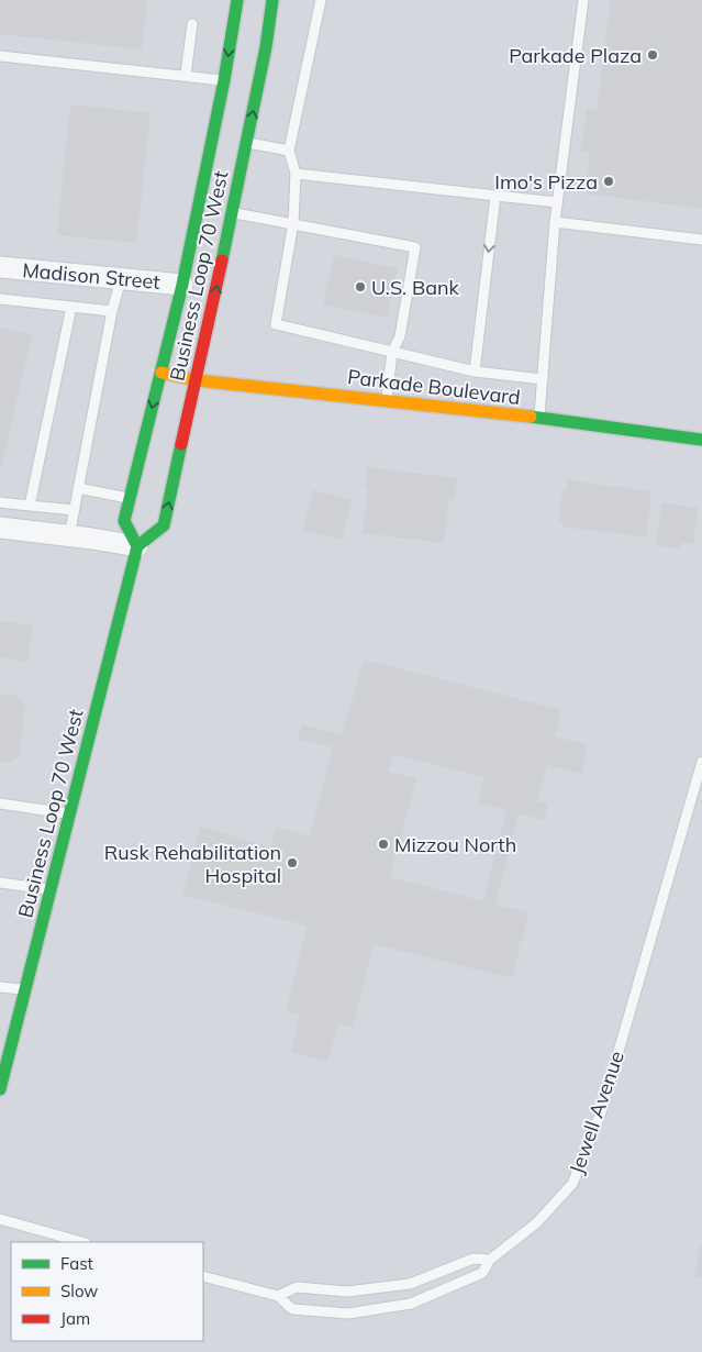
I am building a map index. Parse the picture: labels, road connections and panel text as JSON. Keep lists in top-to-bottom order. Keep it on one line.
{"streets":{"main road":["Business Loop 70 West","Parkade Boulevard"],"street":["Madison Street"],"lane":["Jewell Avenue"]},"crossings":[["Madison Street","Business Loop 70 West"],["Business Loop 70 West","Parkade Boulevard"]],"places":["Parkade Plaza","Imo's Pizza","U.S. Bank","Mizzou North","Rusk Rehabilitation Hospital"],"legend":["Fast","Slow","Jam"]}
